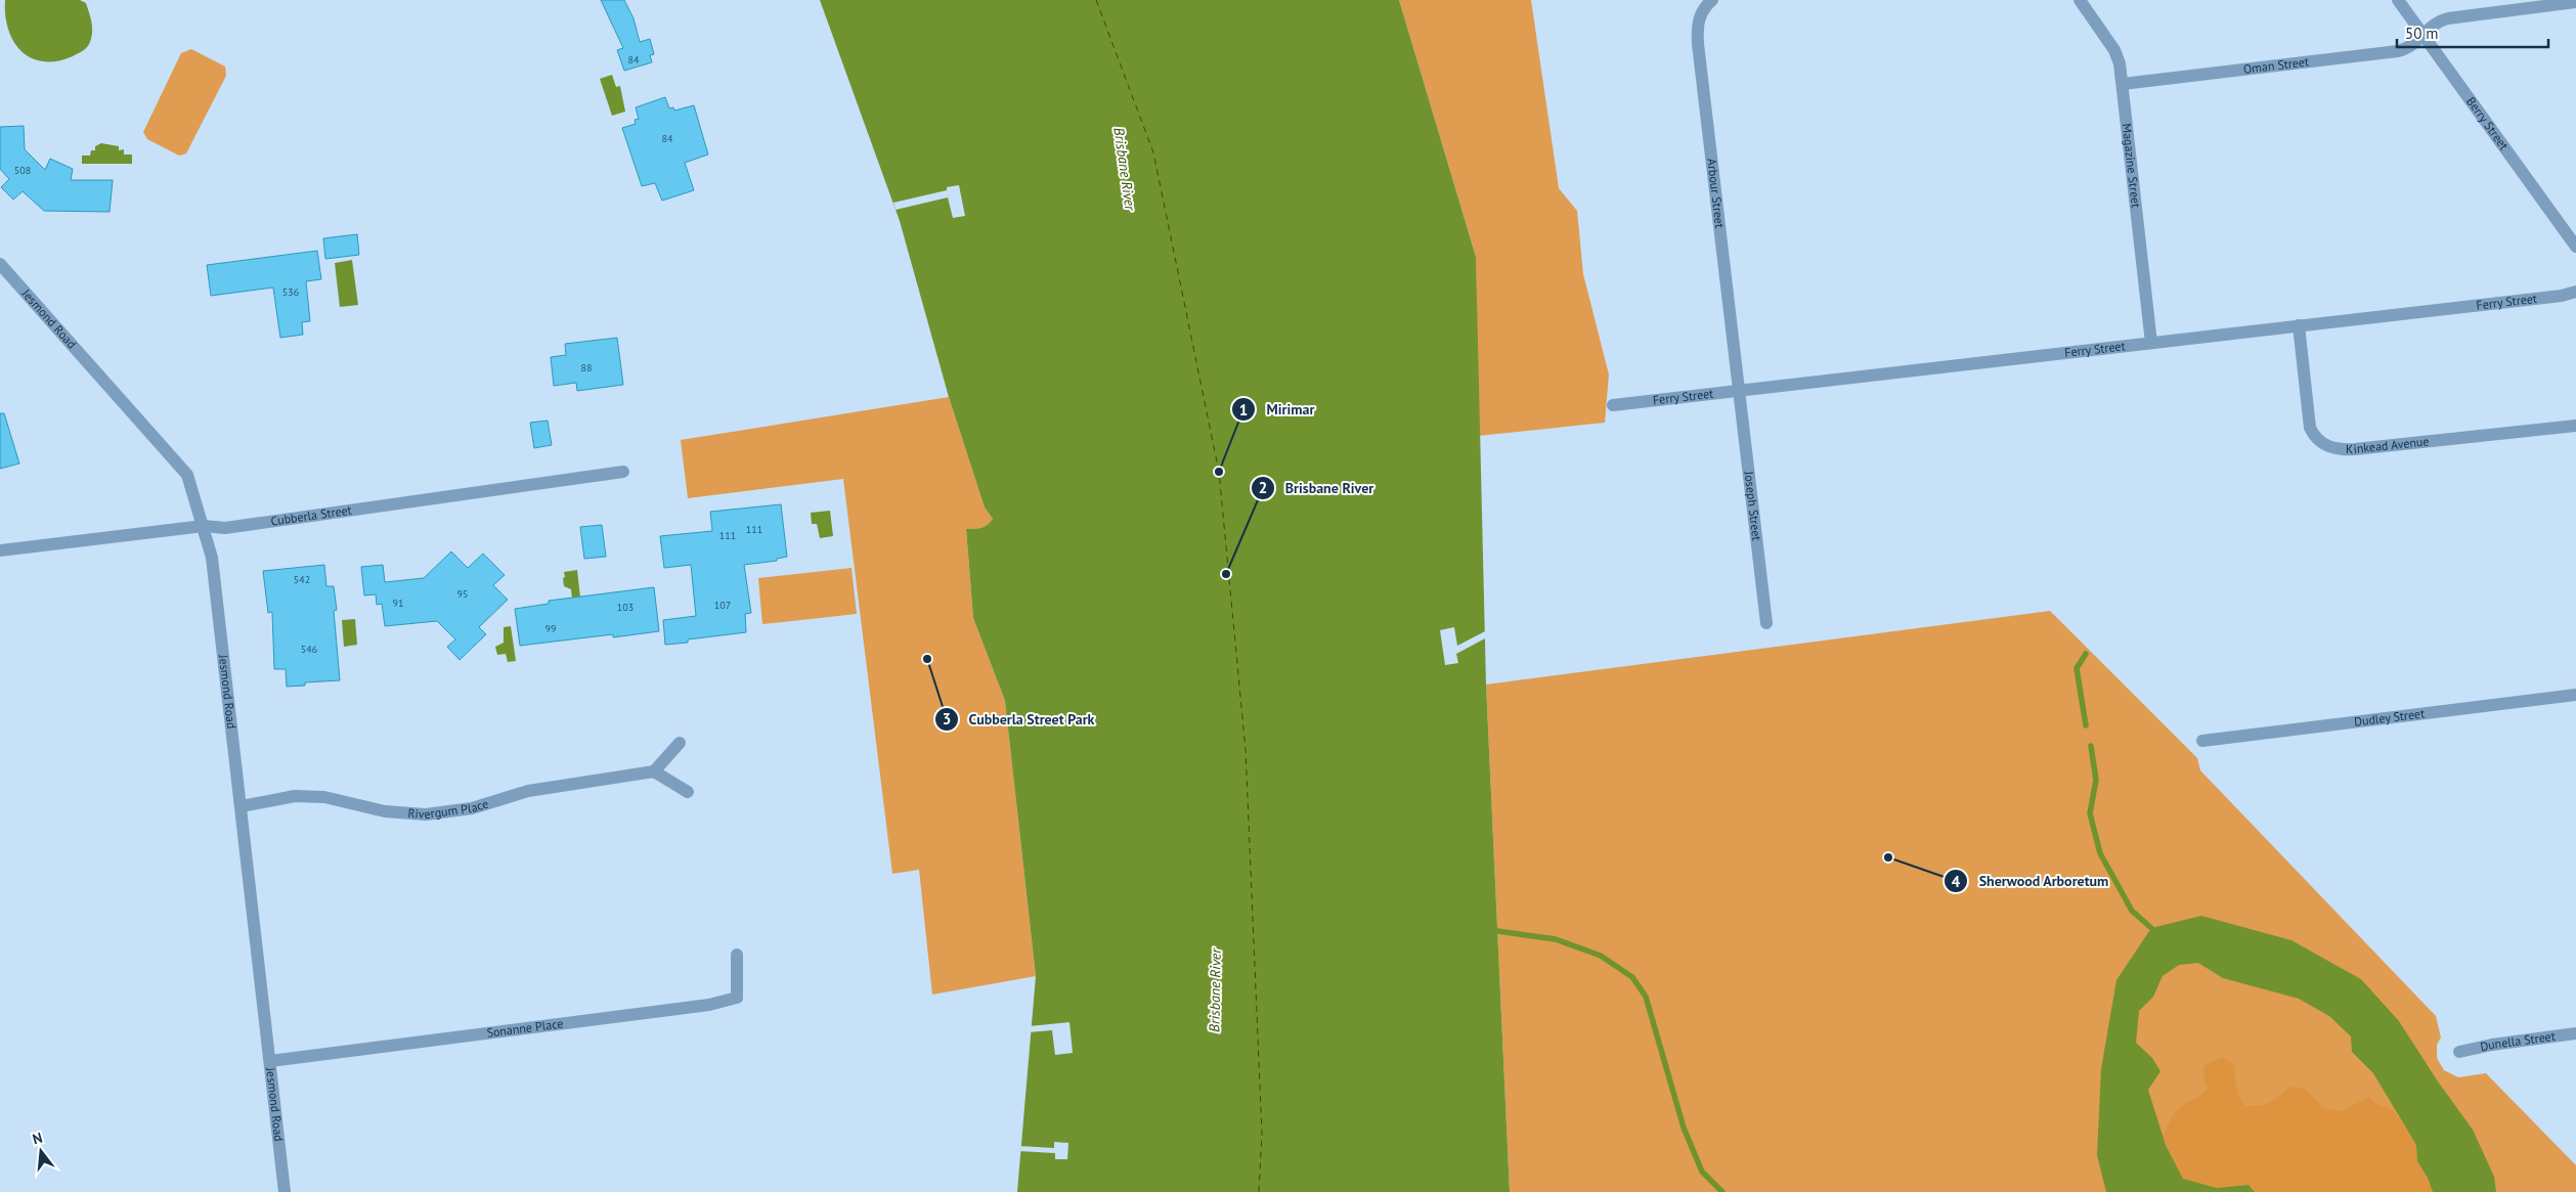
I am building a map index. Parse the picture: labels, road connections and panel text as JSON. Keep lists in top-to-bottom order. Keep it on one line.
{"streets":{"street":["Oman Street","Berry Street","Magazine Street","Arbour Street","Ferry Street","Jesmond Road","Kinkead Avenue","Joseph Street","Cubberla Street","Dudley Street","Rivergum Place","Sonanne Place","Dunella Street"]},"crossings":[["Oman Street","Berry Street"],["Oman Street","Magazine Street"],["Magazine Street","Ferry Street"],["Arbour Street","Ferry Street"],["Arbour Street","Joseph Street"],["Ferry Street","Kinkead Avenue"],["Ferry Street","Joseph Street"],["Jesmond Road","Cubberla Street"],["Jesmond Road","Rivergum Place"],["Jesmond Road","Sonanne Place"]],"water":["Brisbane River"],"places":["Mirimar","Brisbane River","Cubberla Street Park","Sherwood Arboretum"],"house_numbers":["84","84","508","536","88","111","111","542","95","91","107","103","99","546"],"scale_bar":"50 m","north":"top"}
